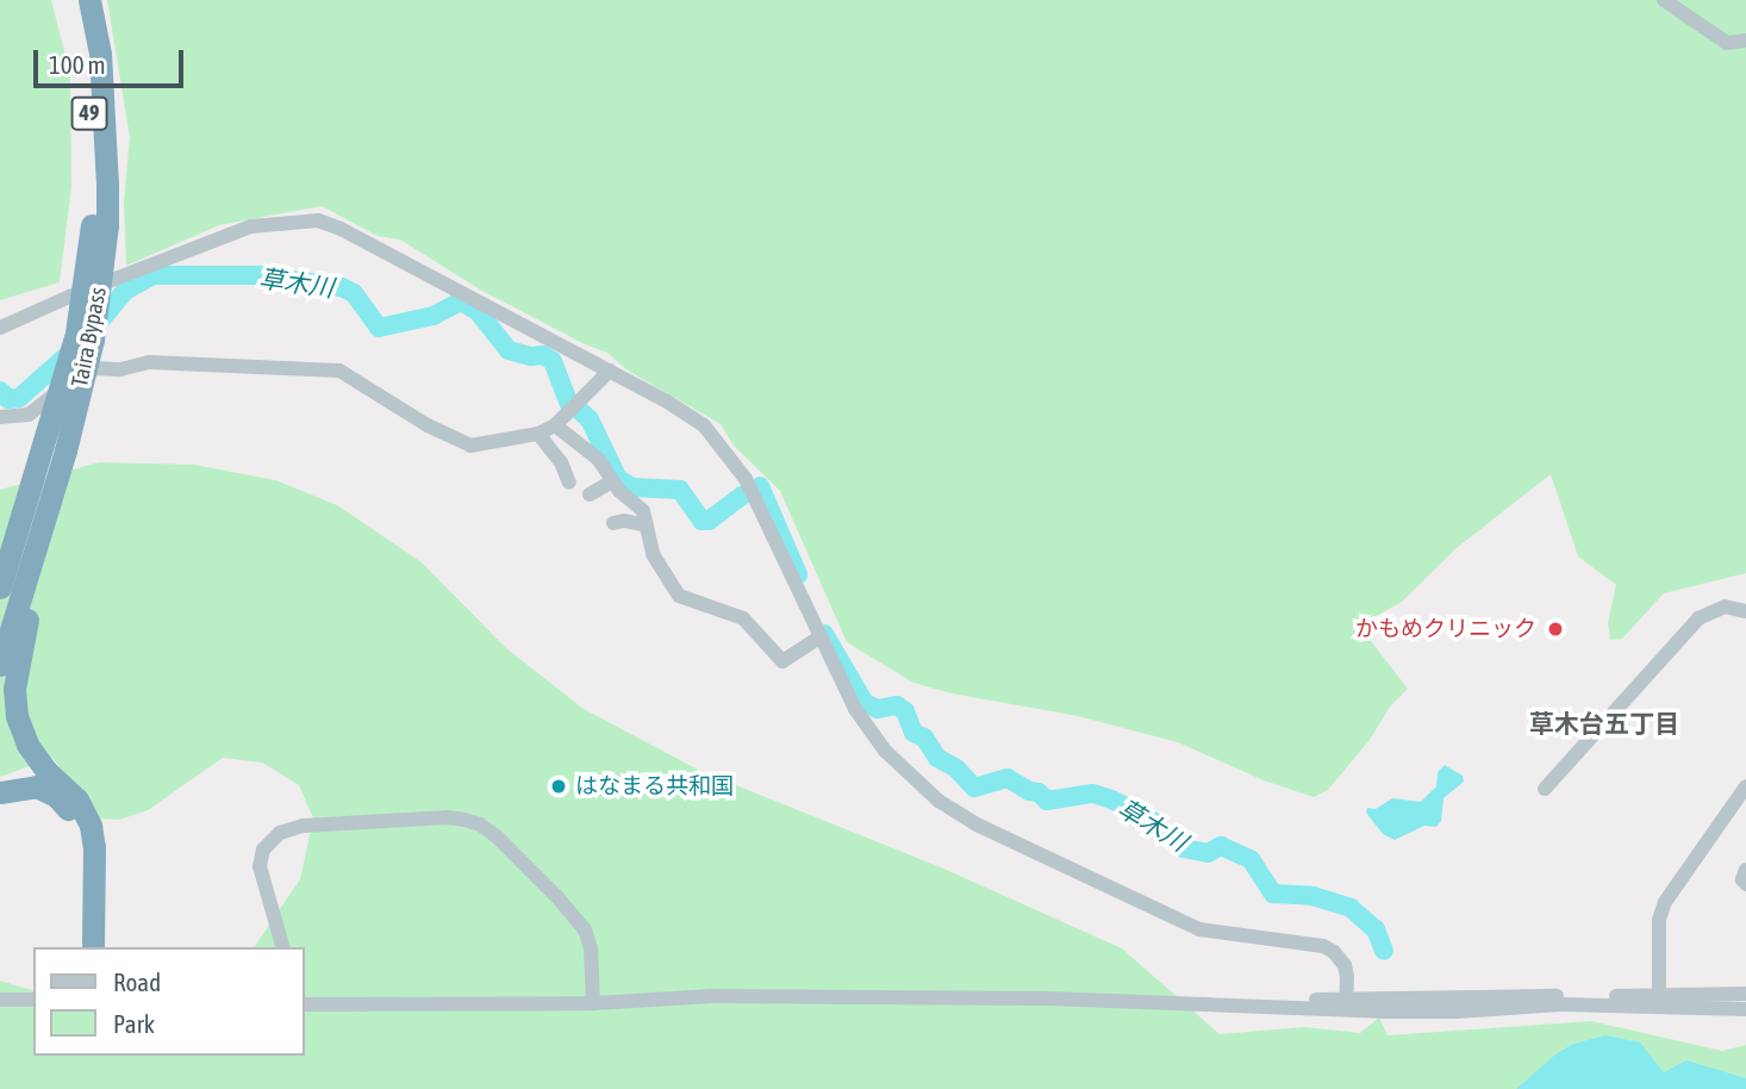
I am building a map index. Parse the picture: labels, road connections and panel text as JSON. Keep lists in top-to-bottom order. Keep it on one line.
{"streets":{"highway":["49","Taira Bypass"]},"districts":["草木台五丁目"],"water":["草木川"],"places":["かもめクリニック","はなまる共和国"],"legend":["Road","Park"],"scale_bar":"100 m"}
